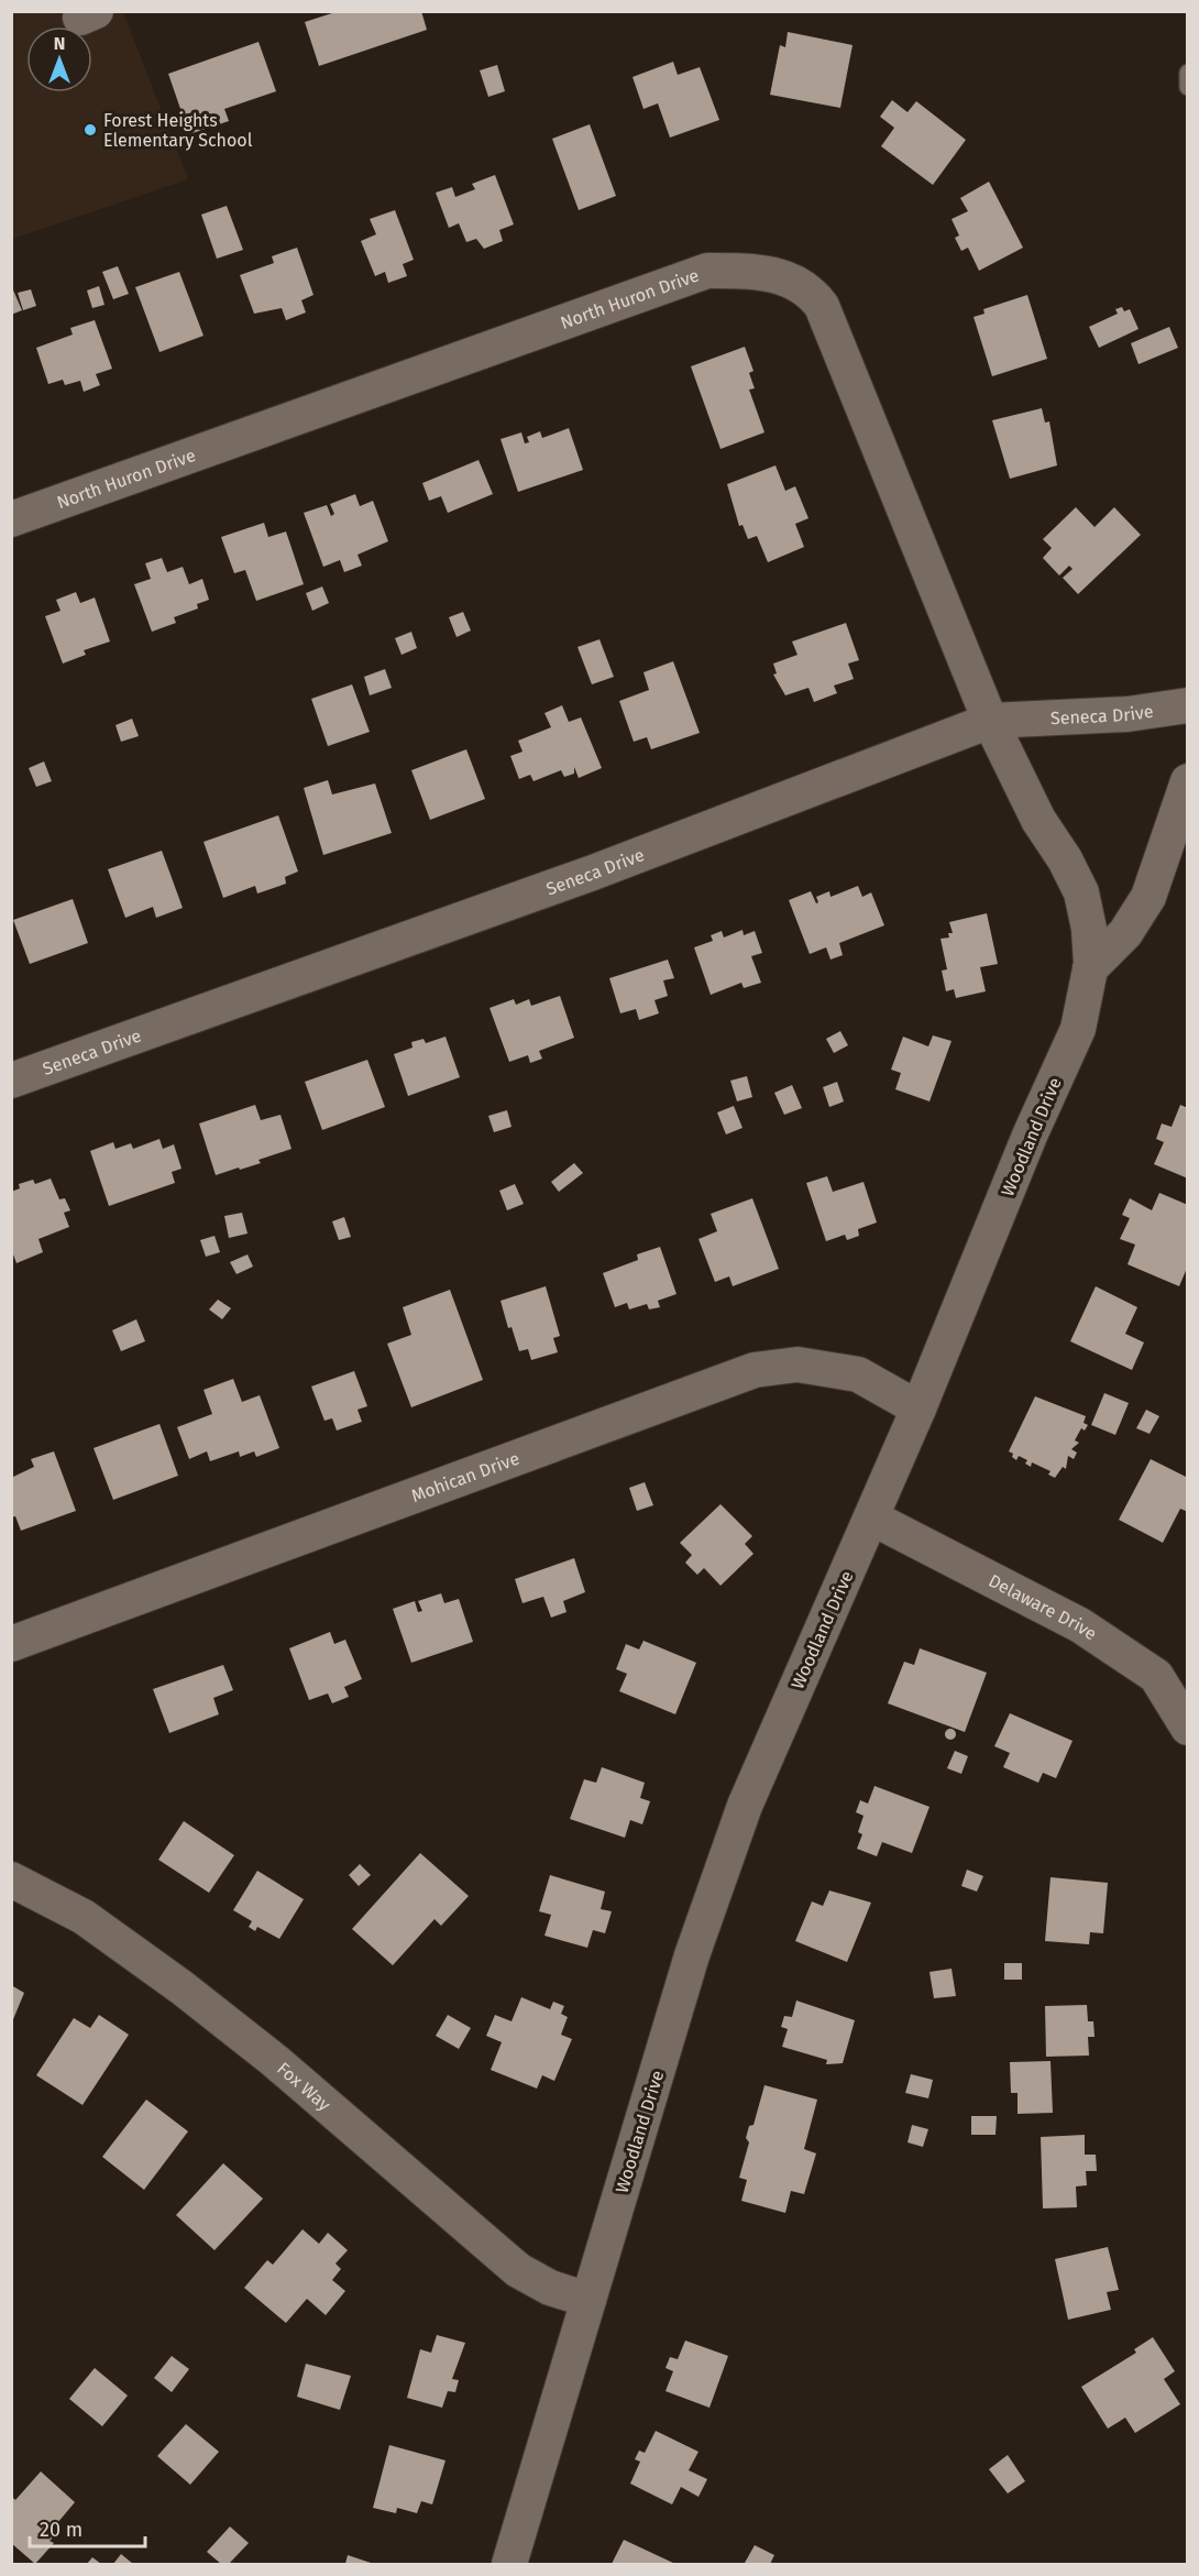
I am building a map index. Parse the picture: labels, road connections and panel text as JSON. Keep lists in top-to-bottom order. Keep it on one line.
{"streets":{"street":["North Huron Drive","Seneca Drive","Woodland Drive","Mohican Drive","Delaware Drive","Fox Way"]},"crossings":[["North Huron Drive","Seneca Drive"],["North Huron Drive","Woodland Drive"],["Seneca Drive","Woodland Drive"],["Woodland Drive","Mohican Drive"],["Woodland Drive","Delaware Drive"],["Woodland Drive","Fox Way"]],"places":["Forest Heights Elementary School"],"scale_bar":"20 m","north":"top"}
